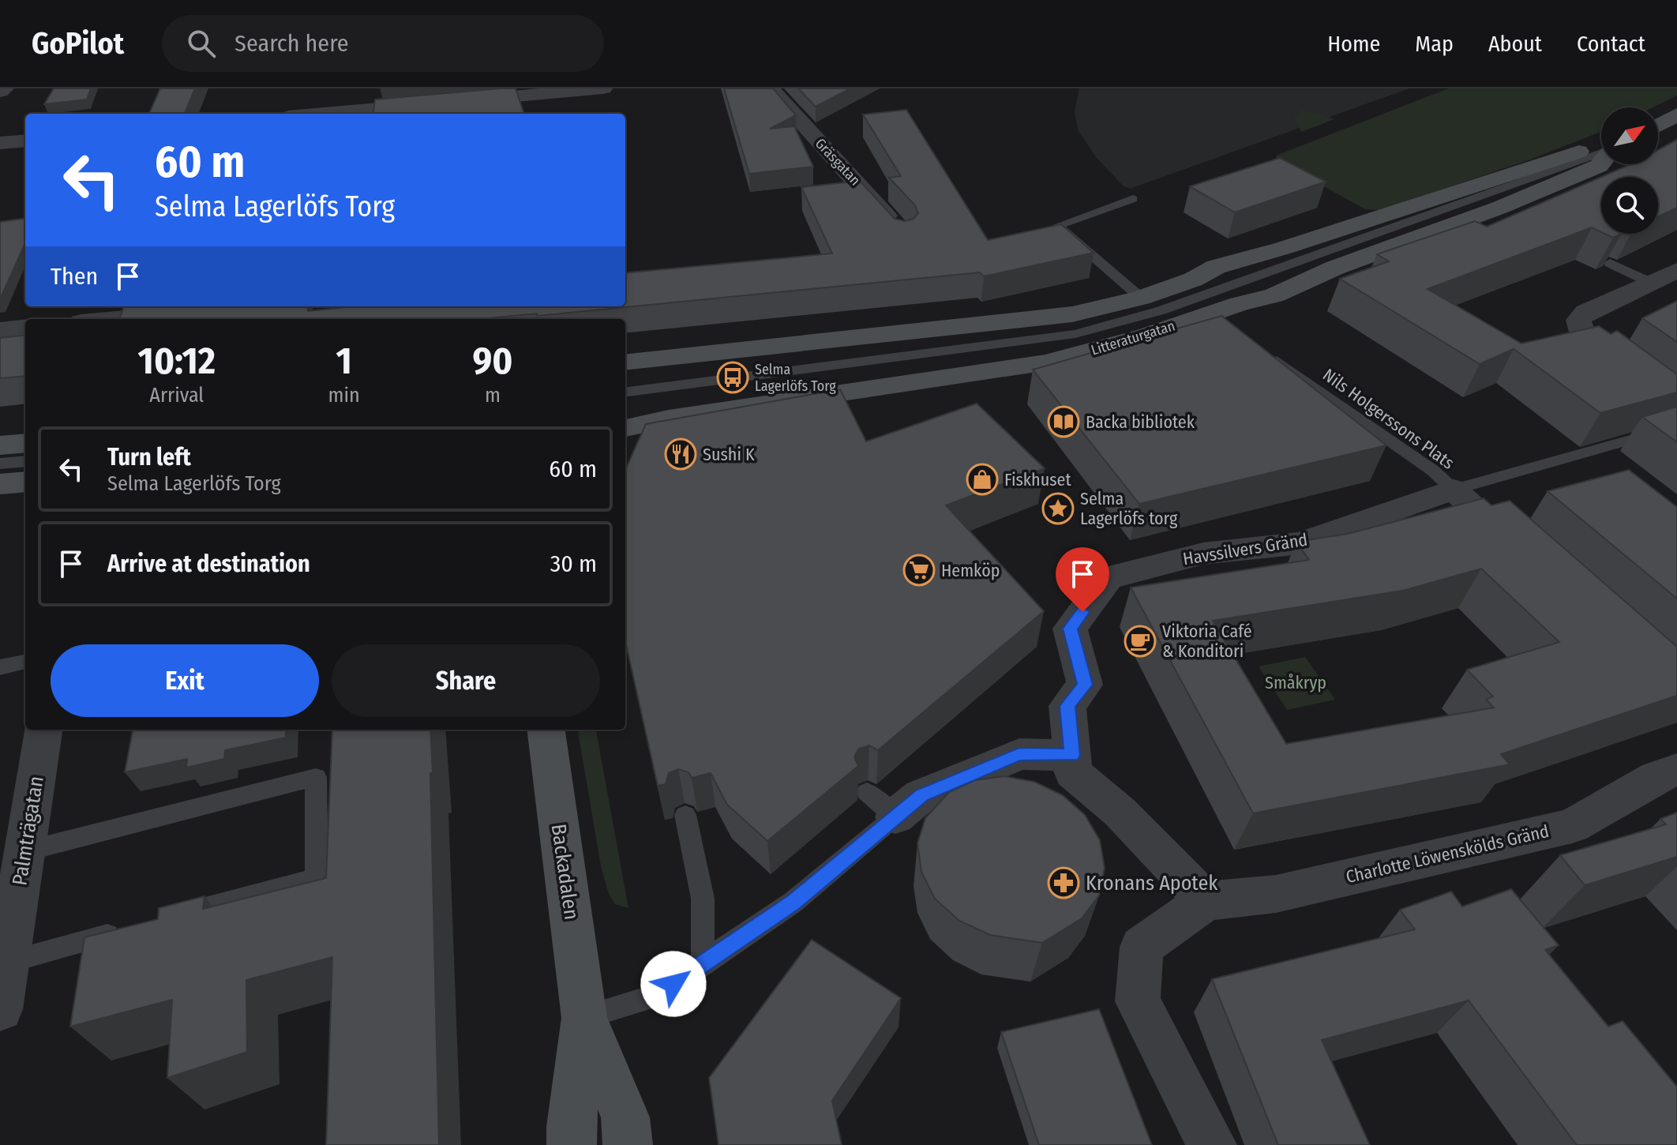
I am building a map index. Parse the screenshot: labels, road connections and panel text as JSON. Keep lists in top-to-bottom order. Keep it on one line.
{"streets":{"street":["Gräsgatan","Litteraturgatan","Havssilvers Gränd","Palmträgatan","Charlotte Löwenskölds Gränd","Backadalen"],"lane":["Nils Holgerssons Plats"]},"crossings":[["Nils Holgerssons Plats","Havssilvers Gränd"]],"parks":["Småkryp"],"places":{"bus stop":["Selma Lagerlöfs Torg"],"library":["Backa bibliotek"],"restaurant":["Sushi K"],"shop":["Fiskhuset"],"place":["Selma Lagerlöfs torg"],"supermarket":["Hemköp"],"cafe":["Viktoria Café & Konditori"],"pharmacy":["Kronans Apotek"]},"north":"top right","page":{"header":"GoPilot","search":"Search here","nav":["Home","Map","About","Contact"],"turn":["60 m","Selma Lagerlöfs Torg"],"then":"Then","eta":["10:12","Arrival","1","min","90","m"],"list":[{"name":"Turn left","note":"Selma Lagerlöfs Torg","value":"60 m"},{"name":"Arrive at destination","value":"30 m"}],"buttons":["Exit","Share"]}}
